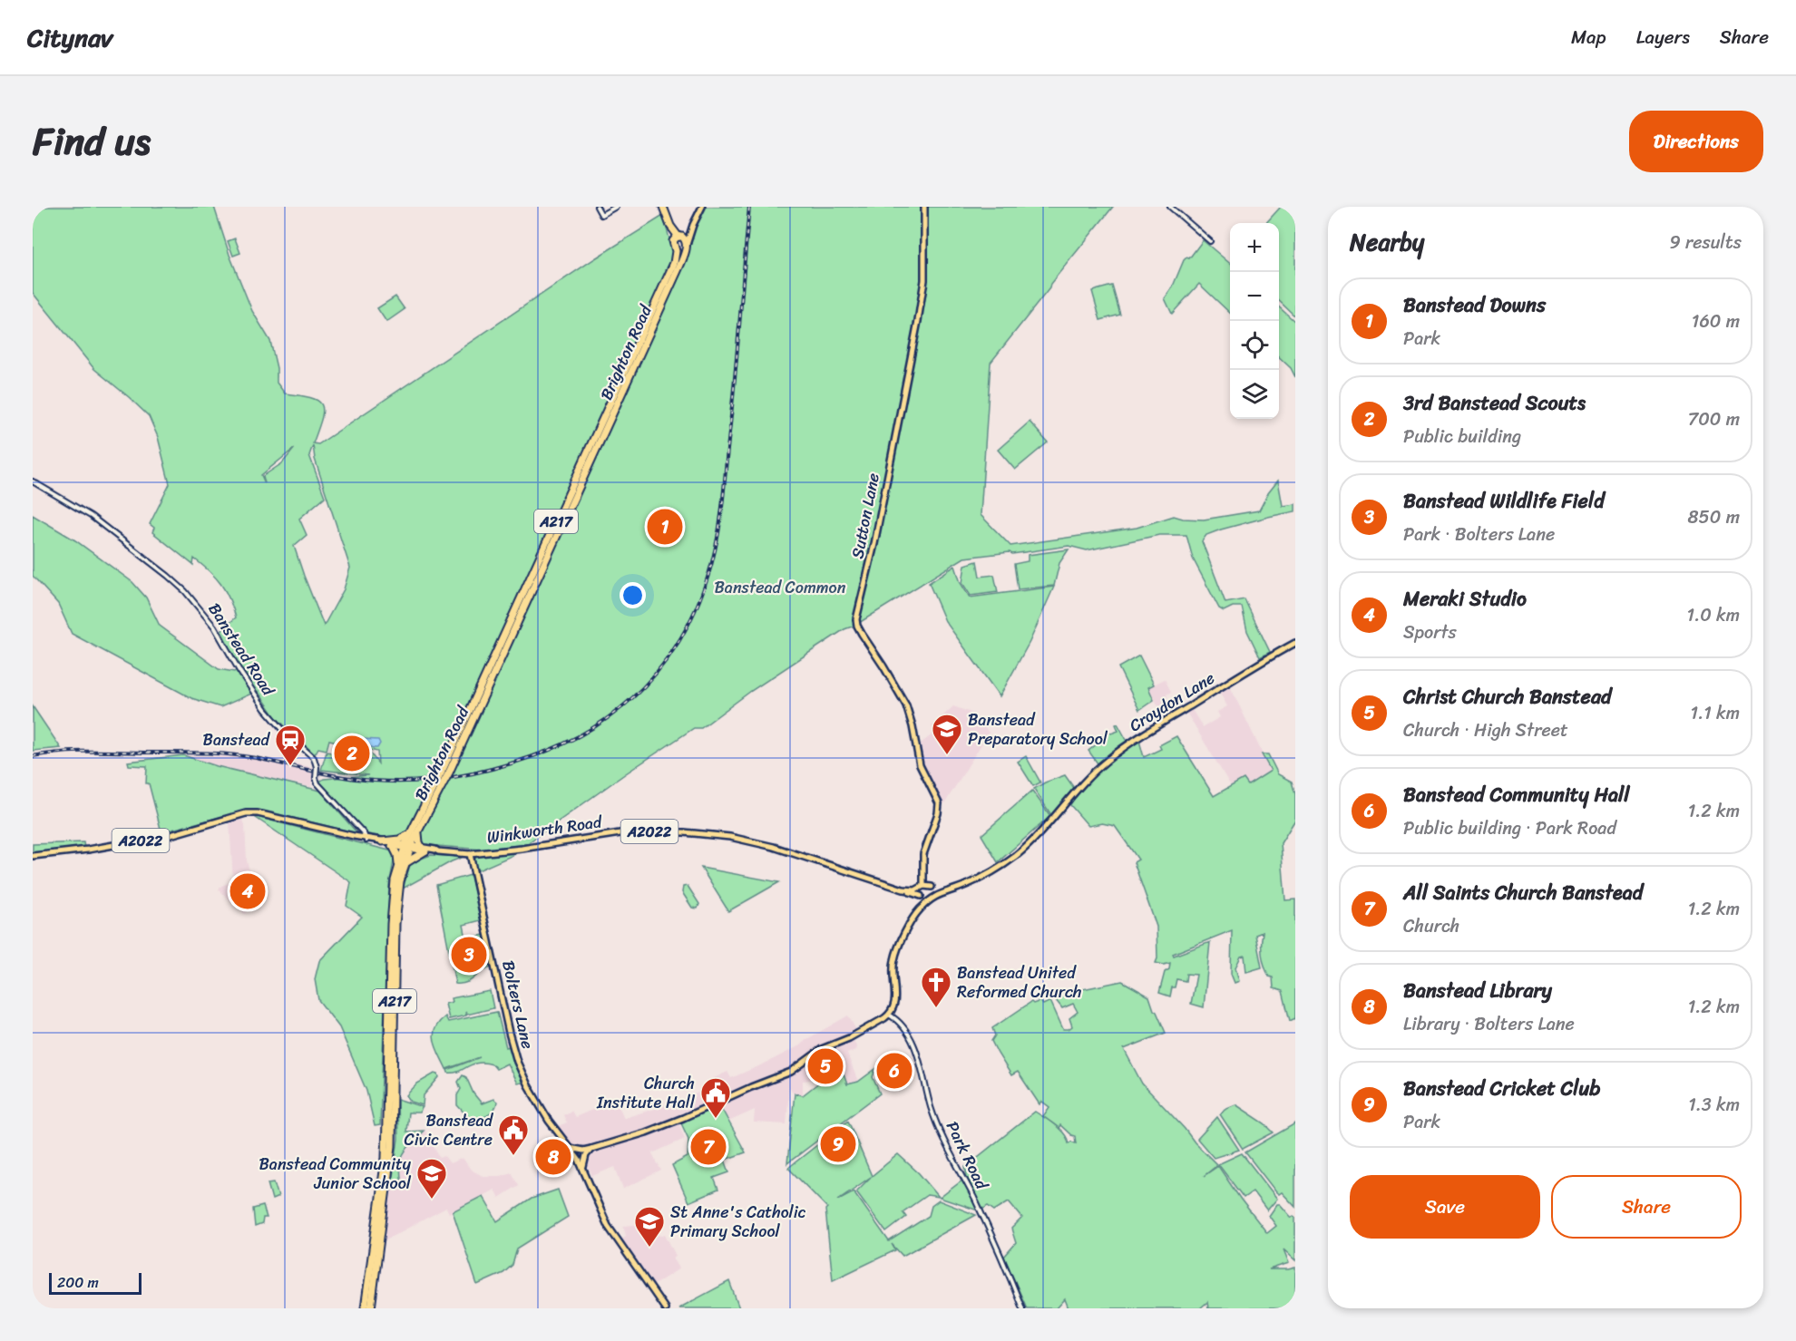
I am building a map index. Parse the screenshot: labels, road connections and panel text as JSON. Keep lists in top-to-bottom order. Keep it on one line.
{"streets":{"highway":["Brighton Road","A217"],"main road":["Sutton Lane","Croydon Lane","Winkworth Road","A2022","Bolters Lane"],"street":["Banstead Road","Park Road"]},"crossings":[["Brighton Road","A217"],["Brighton Road","A2022"],["Sutton Lane","Croydon Lane"],["Sutton Lane","Winkworth Road"],["Banstead Road","A2022"],["Croydon Lane","Winkworth Road"],["Winkworth Road","A2022"],["Winkworth Road","Bolters Lane"]],"parks":["Banstead Common"],"places":{"school or university":["Banstead Preparatory School","Banstead Community Junior School","St Anne's Catholic Primary School"],"station":["Banstead"],"church":["Banstead United Reformed Church"],"public building":["Church Institute Hall","Banstead Civic Centre"]},"scale_bar":"200 m","page":{"header":"Citynav","nav":["Map","Layers","Share"],"title":"Find us","buttons":["Directions",["Save","Share"]],"heading":["Nearby","9 results"],"map_buttons":["+","−"],"list":[{"mark":"1","name":"Banstead Downs","note":"Park","value":"160 m"},{"mark":"2","name":"3rd Banstead Scouts","note":"Public building","value":"700 m"},{"mark":"3","name":"Banstead Wildlife Field","note":"Park · Bolters Lane","value":"850 m"},{"mark":"4","name":"Meraki Studio","note":"Sports","value":"1.0 km"},{"mark":"5","name":"Christ Church Banstead","note":"Church · High Street","value":"1.1 km"},{"mark":"6","name":"Banstead Community Hall","note":"Public building · Park Road","value":"1.2 km"},{"mark":"7","name":"All Saints Church Banstead","note":"Church","value":"1.2 km"},{"mark":"8","name":"Banstead Library","note":"Library · Bolters Lane","value":"1.2 km"},{"mark":"9","name":"Banstead Cricket Club","note":"Park","value":"1.3 km"}],"pins":["1","2","4","3","5","6","9","7","8"],"scale":"200 m"}}
